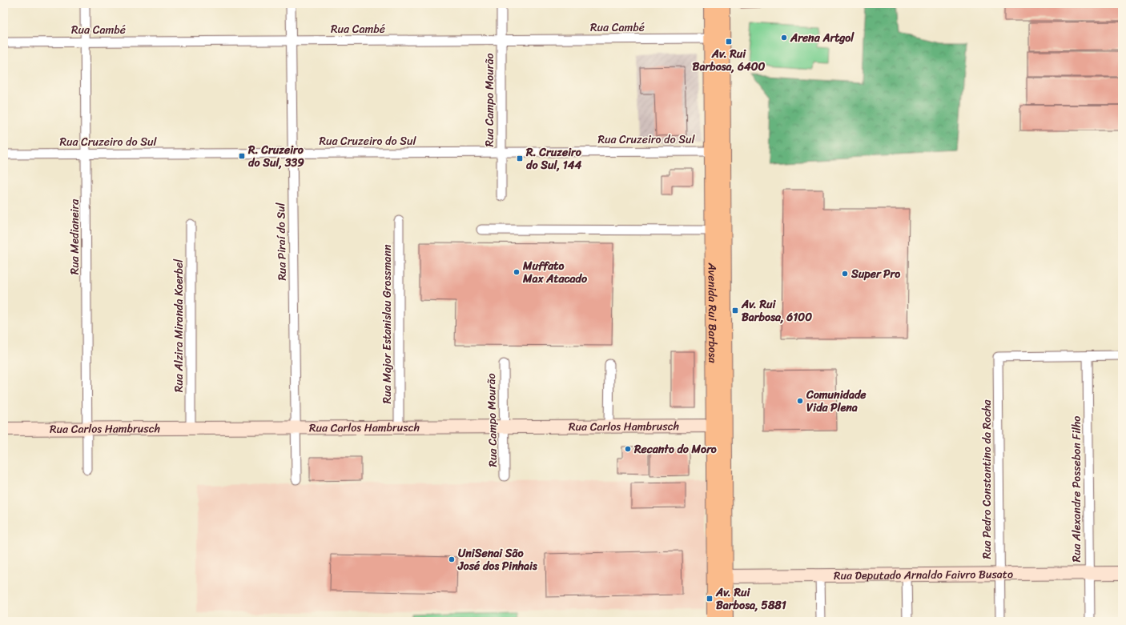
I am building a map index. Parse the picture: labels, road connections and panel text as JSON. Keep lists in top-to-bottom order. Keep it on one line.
{"streets":{"main road":["Avenida Rui Barbosa"],"street":["Rua Cambé","Rua Campo Mourão","Rua Cruzeiro do Sul","Rua Medianeira","Rua Piraí do Sul","Rua Major Estanislau Grossmann","Rua Alzira Miranda Koerbel","Rua Carlos Hambrusch","Rua Pedro Constantino da Rocha","Rua Alexandre Possebon Filho","Rua Deputado Arnaldo Faivro Busato"]},"crossings":[["Rua Cambé","Rua Campo Mourão"],["Rua Cambé","Rua Medianeira"],["Rua Cambé","Rua Piraí do Sul"],["Rua Cambé","Avenida Rui Barbosa"],["Rua Campo Mourão","Rua Cruzeiro do Sul"],["Rua Campo Mourão","Rua Carlos Hambrusch"],["Rua Cruzeiro do Sul","Rua Medianeira"],["Rua Cruzeiro do Sul","Rua Piraí do Sul"],["Rua Cruzeiro do Sul","Avenida Rui Barbosa"],["Rua Medianeira","Rua Carlos Hambrusch"],["Rua Piraí do Sul","Rua Carlos Hambrusch"],["Avenida Rui Barbosa","Rua Carlos Hambrusch"],["Avenida Rui Barbosa","Rua Deputado Arnaldo Faivro Busato"],["Rua Major Estanislau Grossmann","Rua Carlos Hambrusch"],["Rua Alzira Miranda Koerbel","Rua Carlos Hambrusch"],["Rua Pedro Constantino da Rocha","Rua Alexandre Possebon Filho"],["Rua Pedro Constantino da Rocha","Rua Deputado Arnaldo Faivro Busato"],["Rua Alexandre Possebon Filho","Rua Deputado Arnaldo Faivro Busato"]],"places":{"other":["Arena Artgol","Muffato Max Atacado","Super Pro","Comunidade Vida Plena","Recanto do Moro","UniSenai São José dos Pinhais"],"transit":["Av. Rui Barbosa, 6400","R. Cruzeiro do Sul, 339","R. Cruzeiro do Sul, 144","Av. Rui Barbosa, 6100","Av. Rui Barbosa, 5881"]}}
